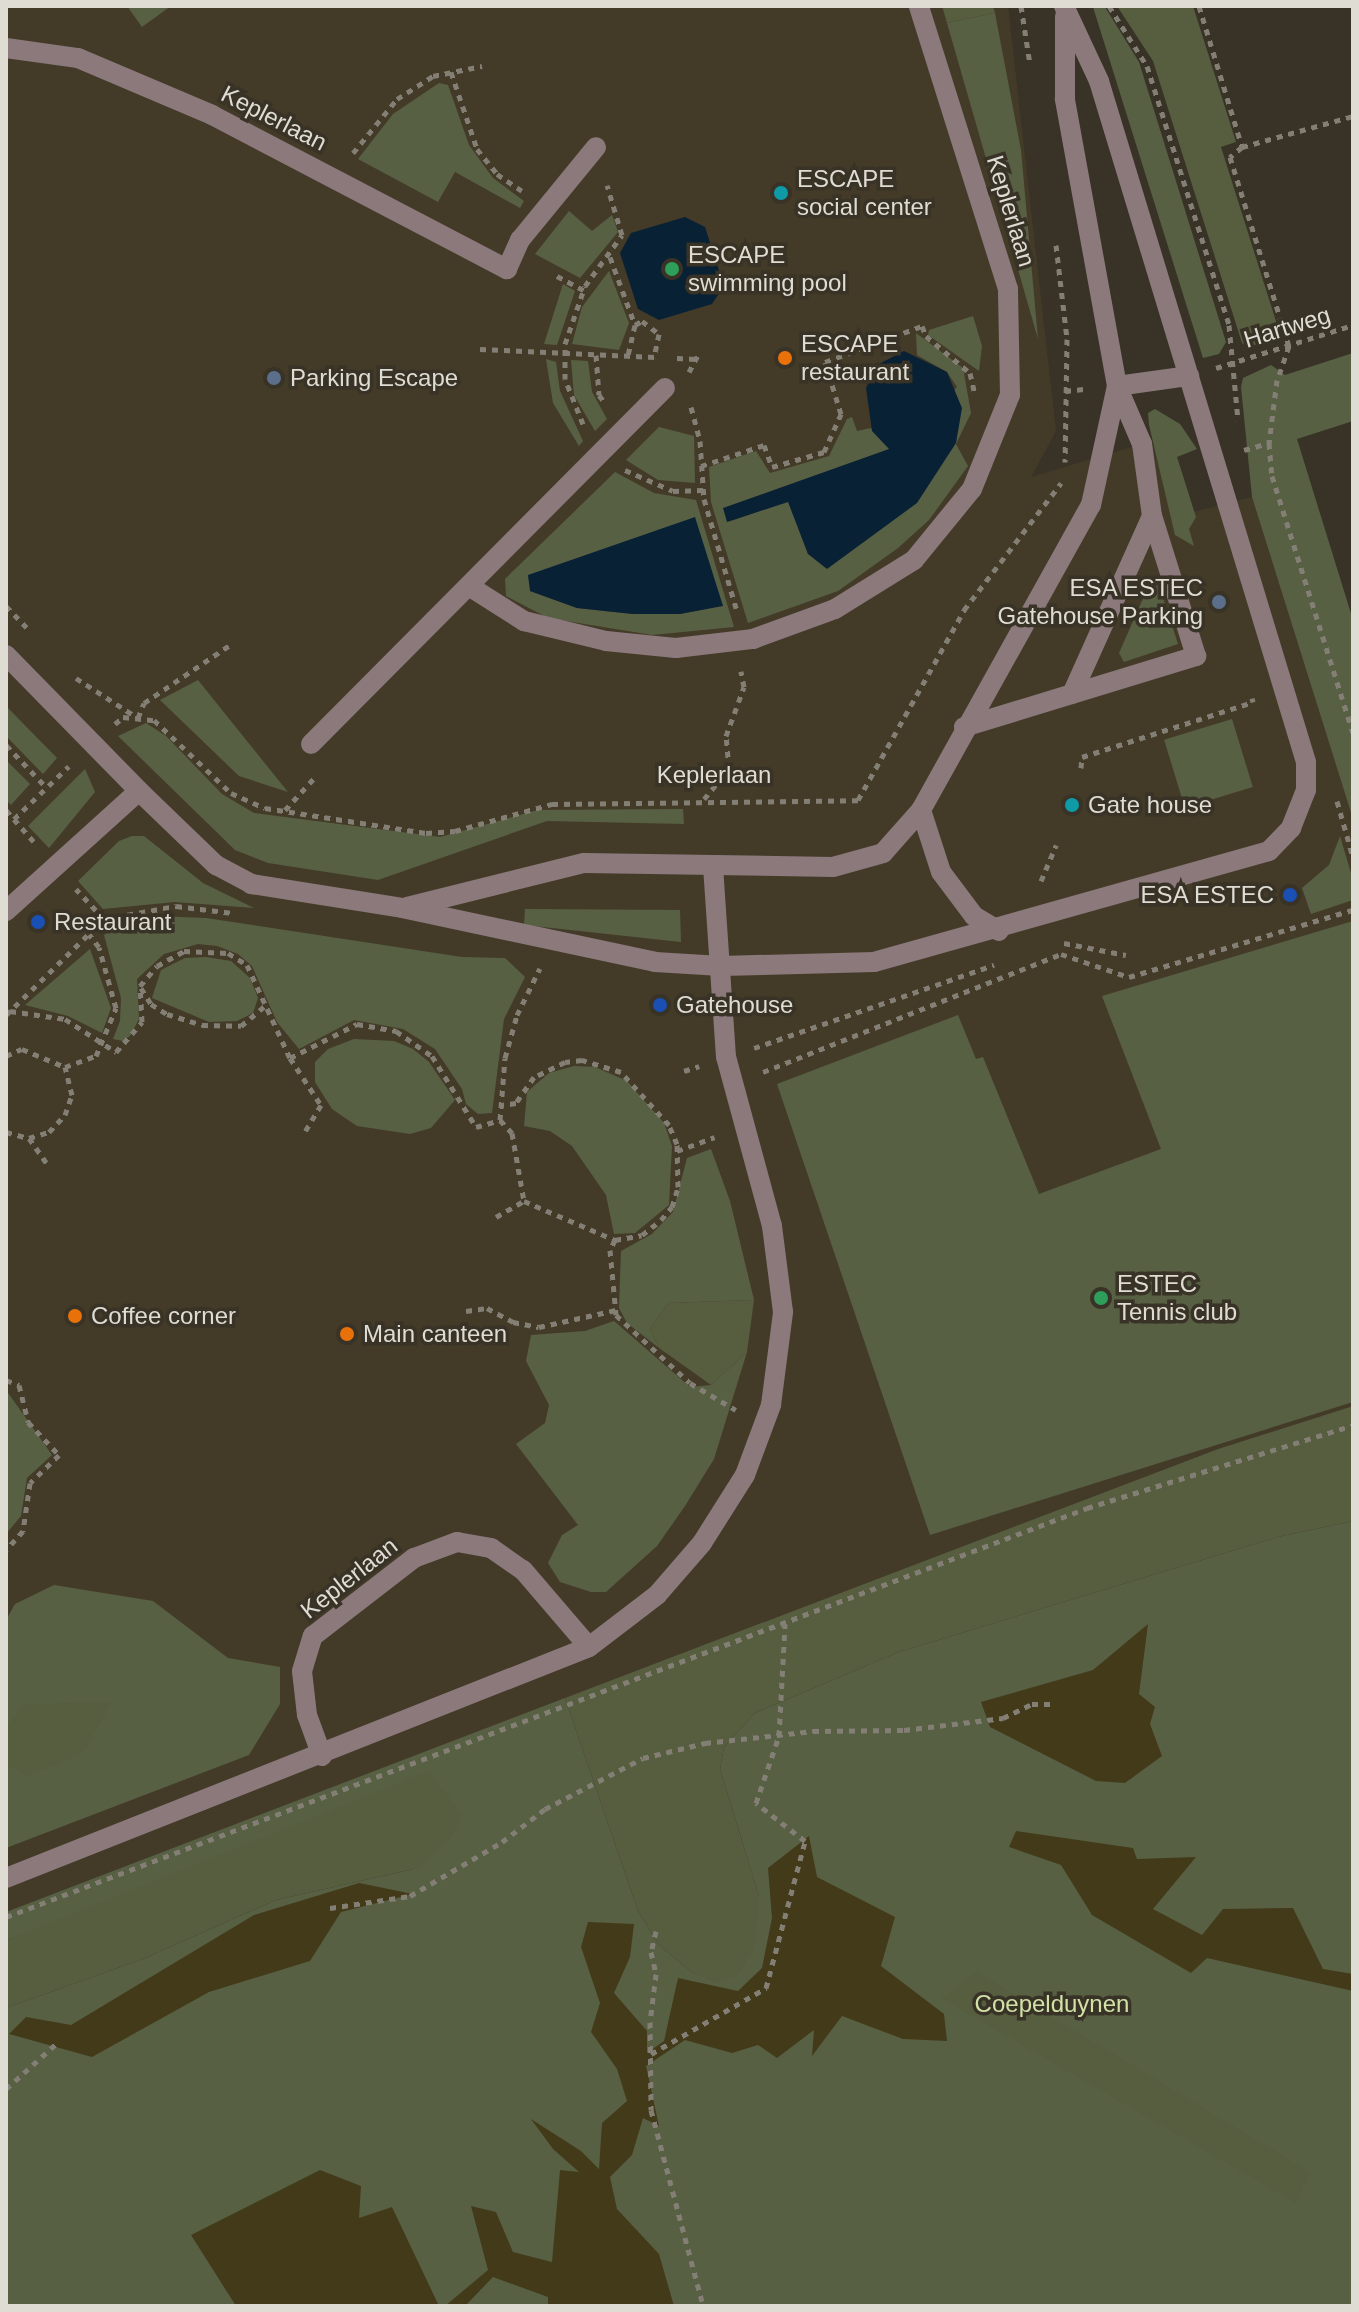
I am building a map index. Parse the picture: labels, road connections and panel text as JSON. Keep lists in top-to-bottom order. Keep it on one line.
{"streets":{"street":["Keplerlaan"],"path":["Hartweg"]},"parks":["Coepelduynen"],"places":["ESCAPE social center","ESCAPE swimming pool","ESCAPE restaurant","Parking Escape","ESA ESTEC Gatehouse Parking","Gate house","ESA ESTEC","Restaurant","Gatehouse","ESTEC Tennis club","Coffee corner","Main canteen"]}
